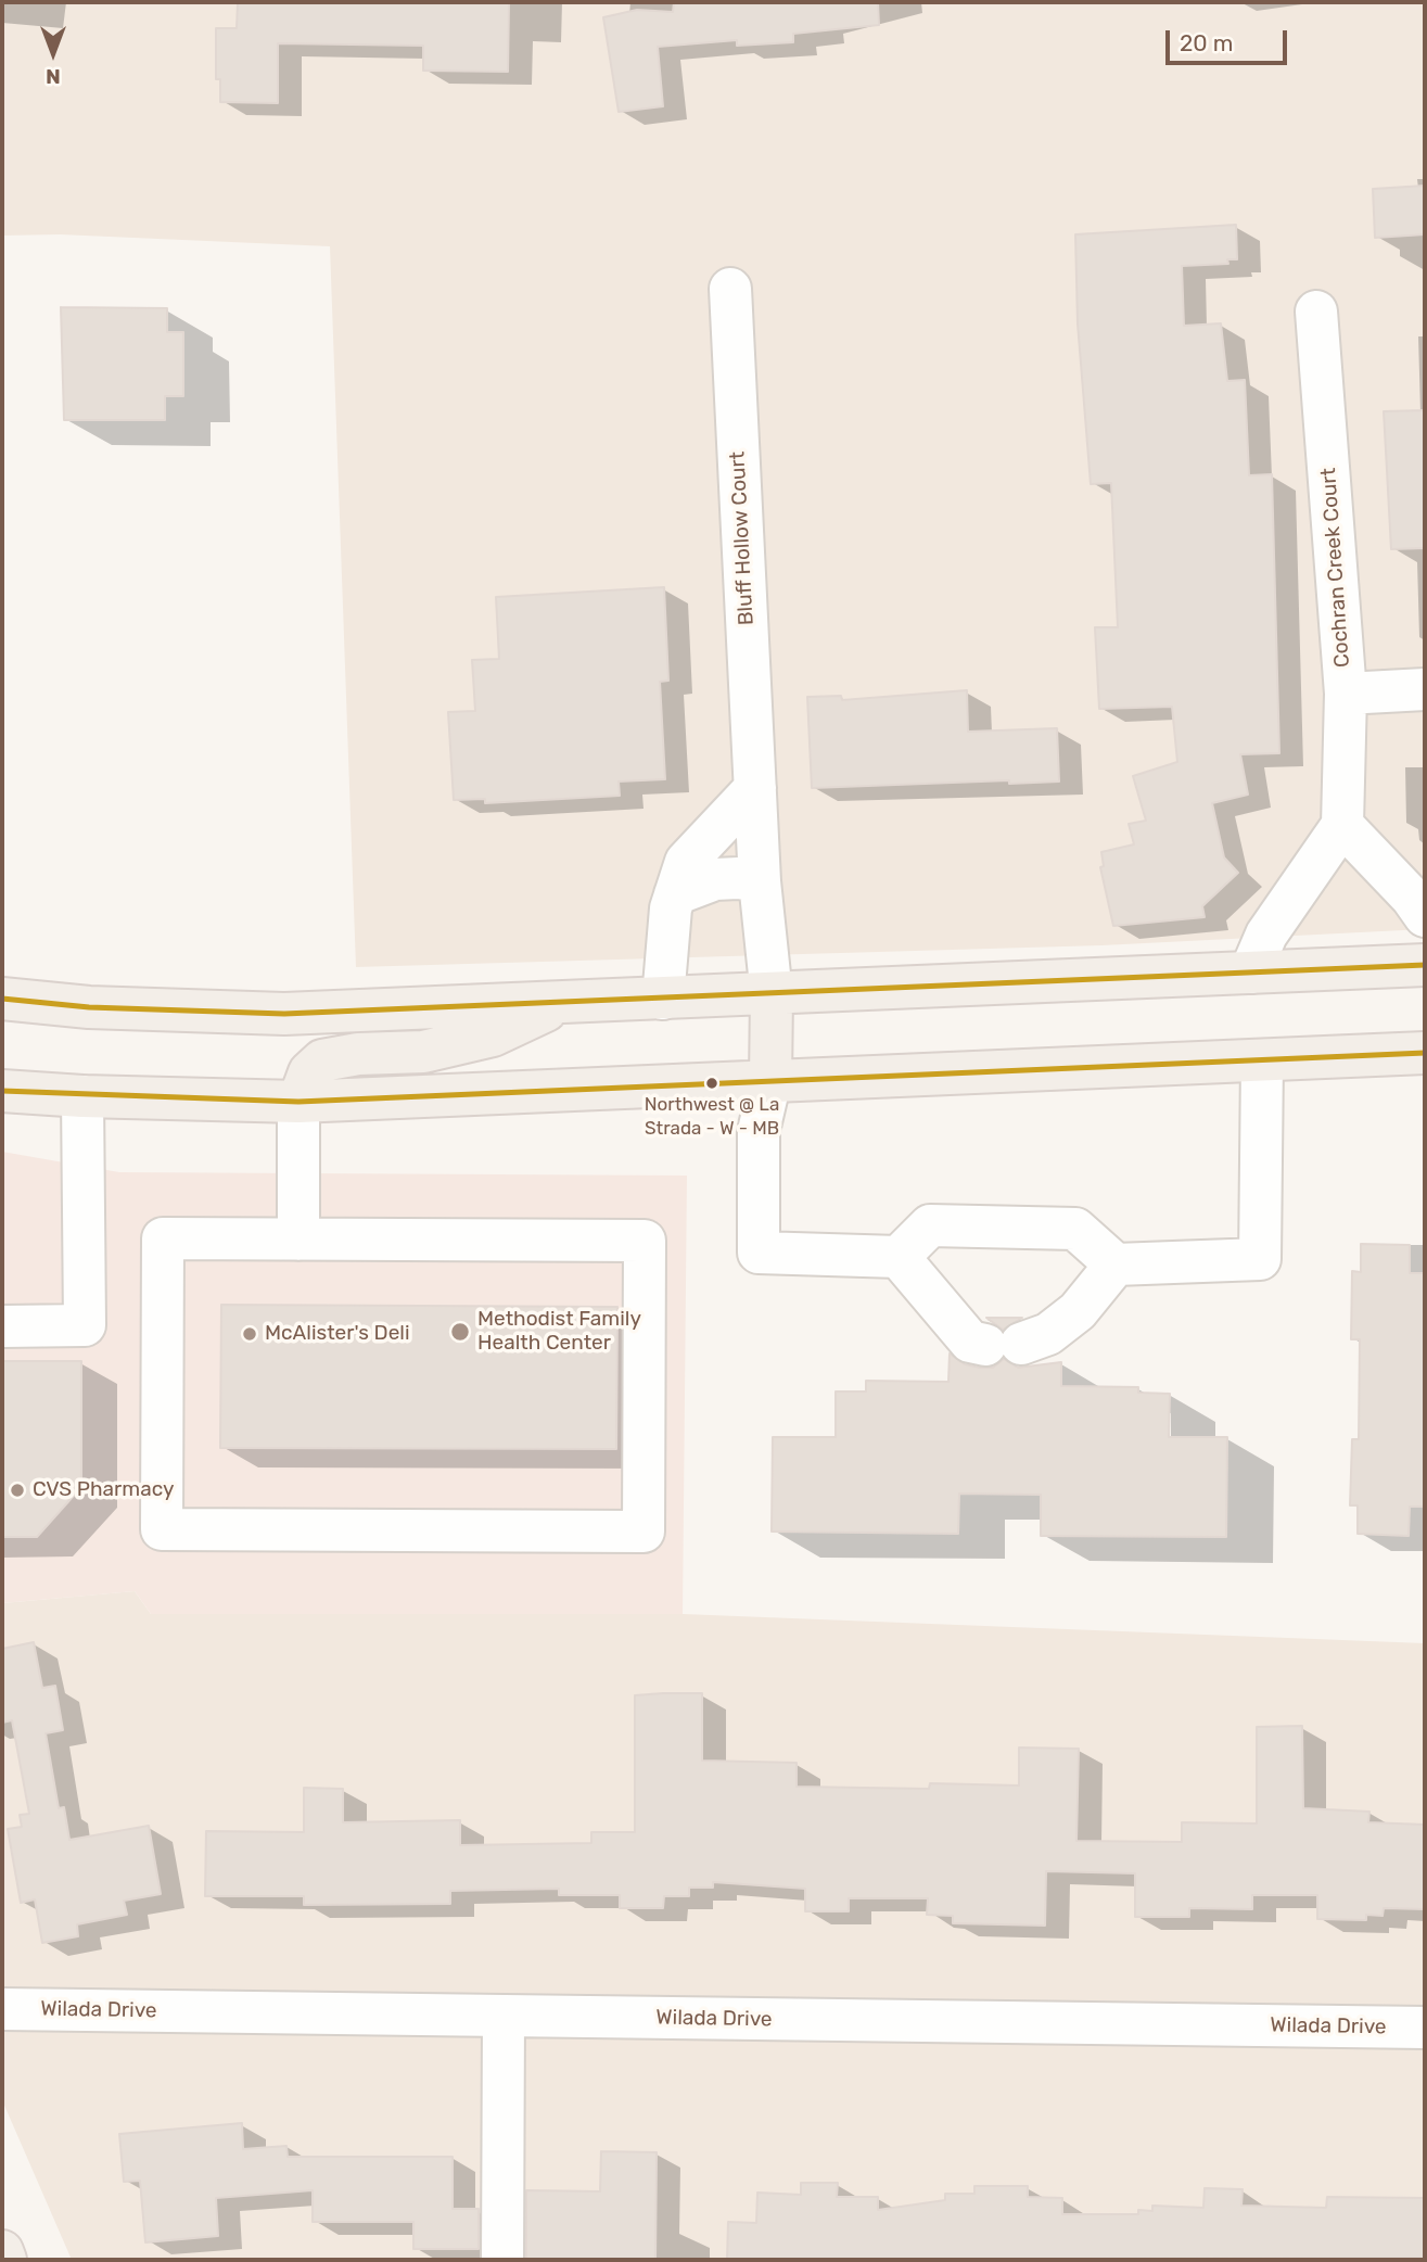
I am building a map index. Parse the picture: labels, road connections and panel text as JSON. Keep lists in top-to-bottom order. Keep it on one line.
{"streets":{"street":["Bluff Hollow Court","Cochran Creek Court","Wilada Drive"]},"places":["Northwest @ La Strada - W - MB","Methodist Family Health Center","McAlister's Deli","CVS Pharmacy"],"lines":["transit line 20"],"scale_bar":"20 m","north":"bottom"}
